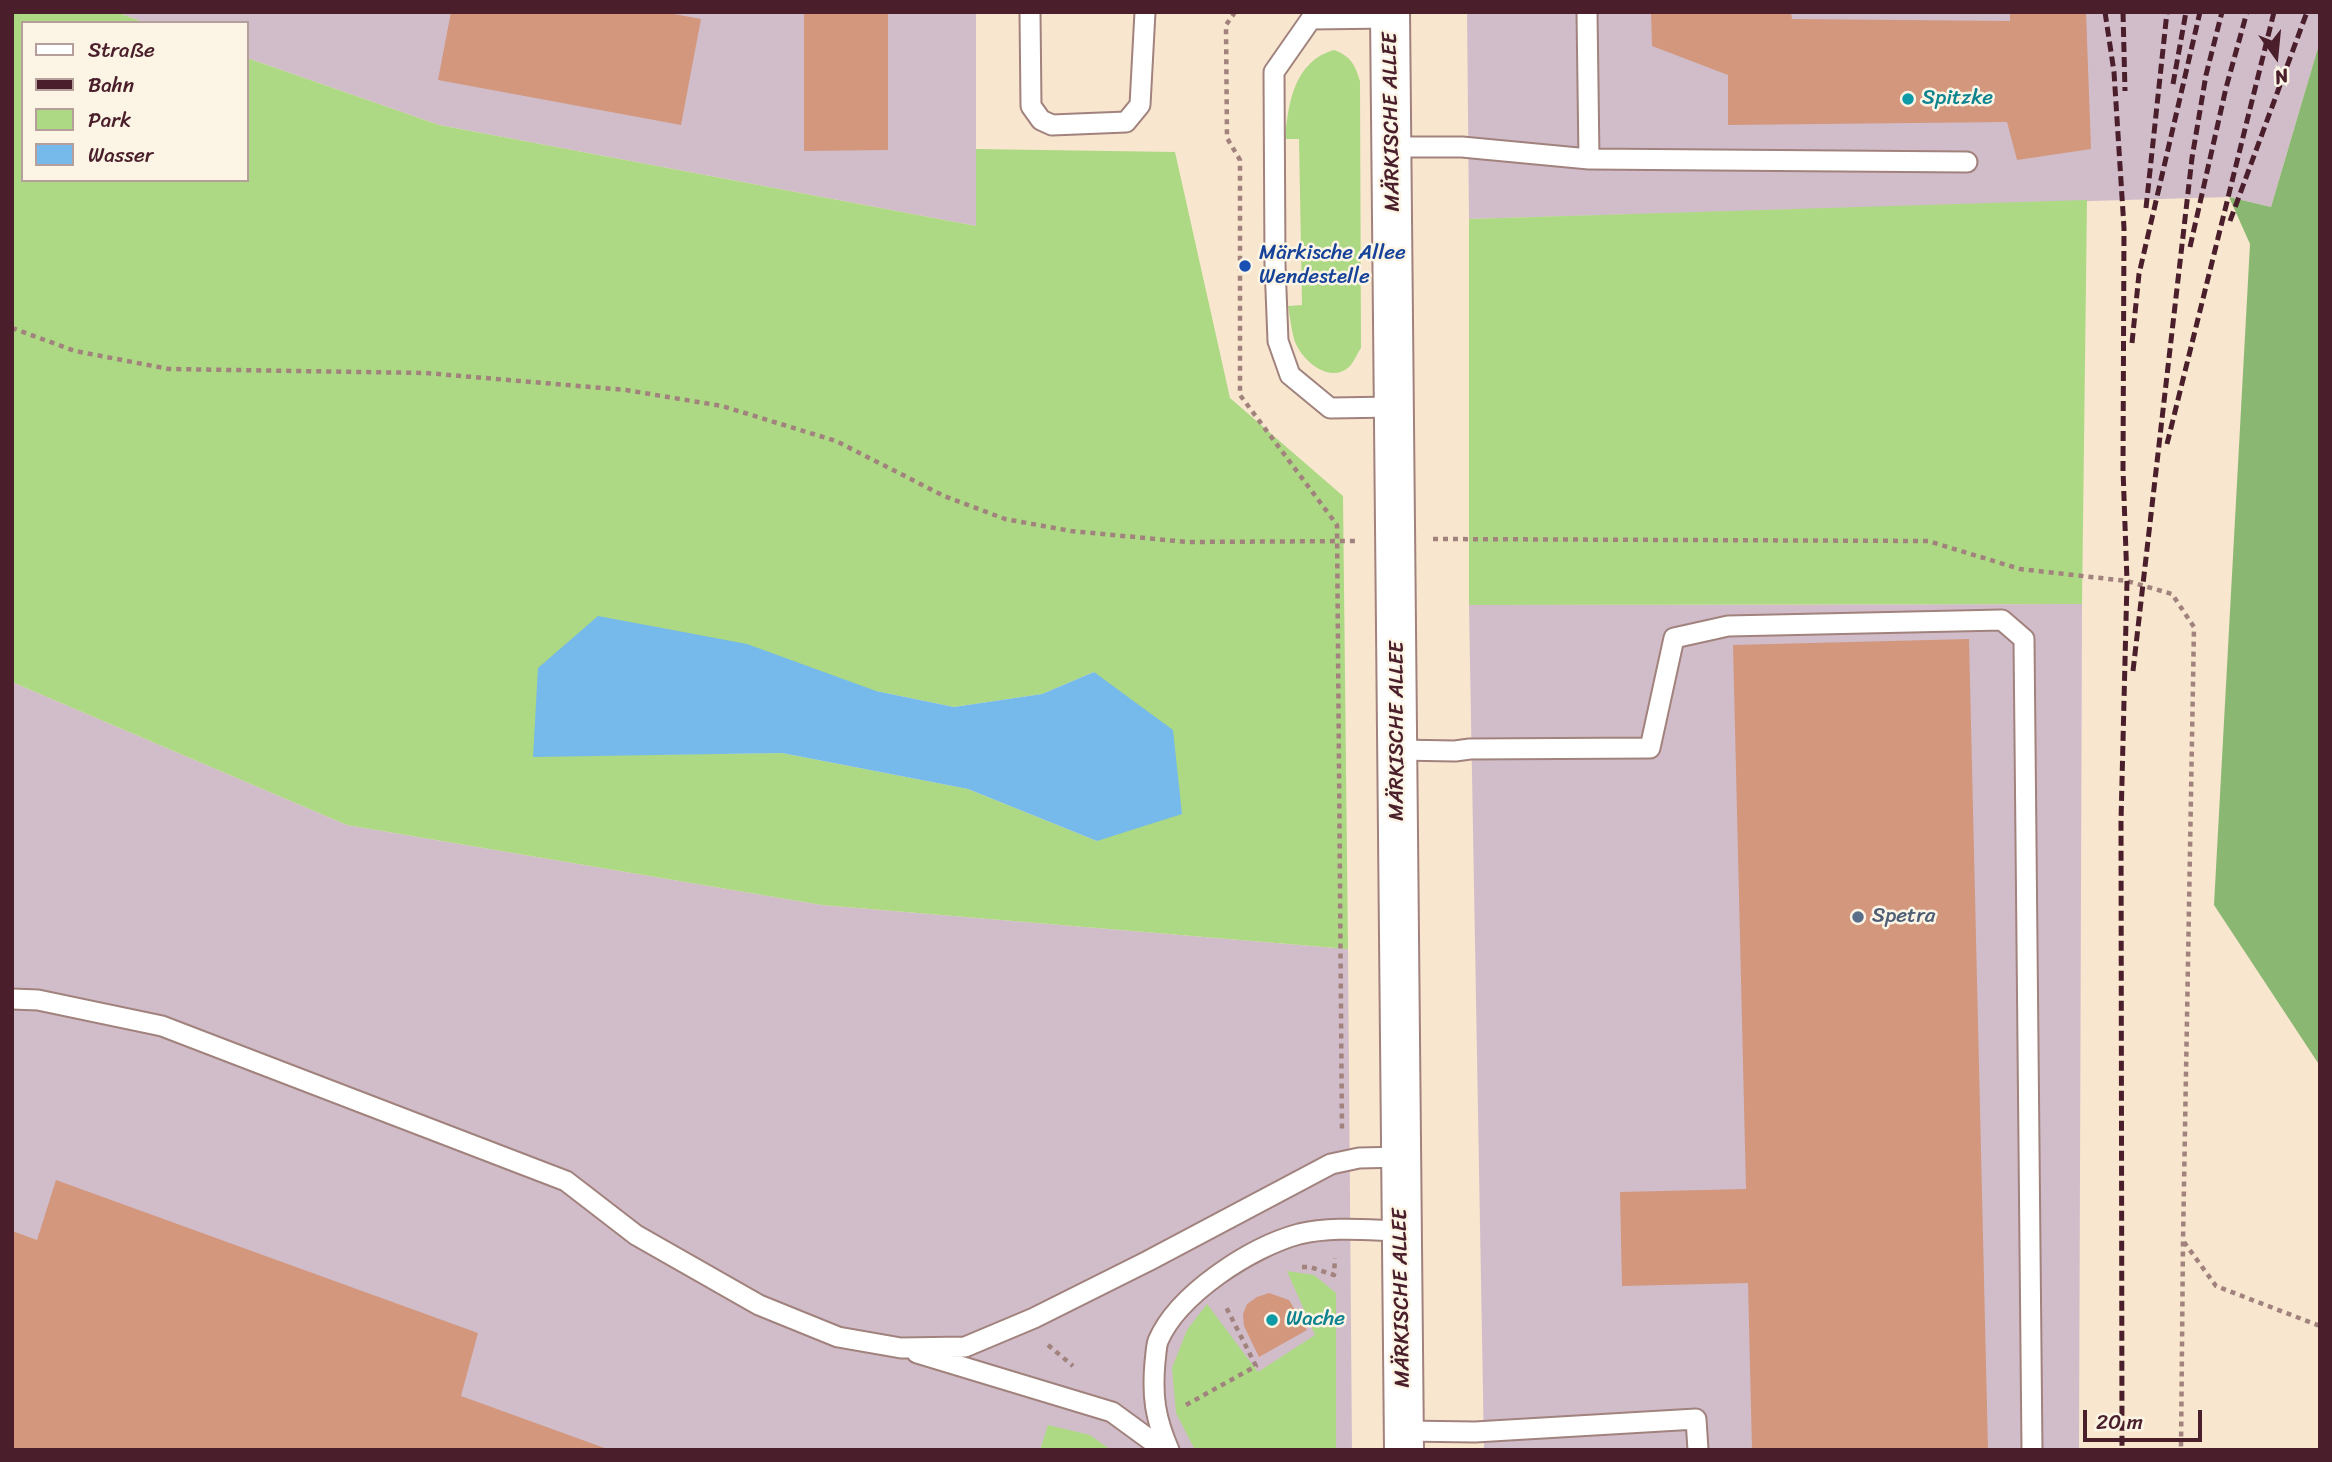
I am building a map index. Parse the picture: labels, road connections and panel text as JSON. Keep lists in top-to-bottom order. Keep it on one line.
{"streets":{"street":["MÄRKISCHE ALLEE"]},"places":["Spitzke","Märkische Allee Wendestelle","Spetra","Wache"],"legend":["Straße","Bahn","Park","Wasser"],"scale_bar":"20 m","north":"bottom"}
